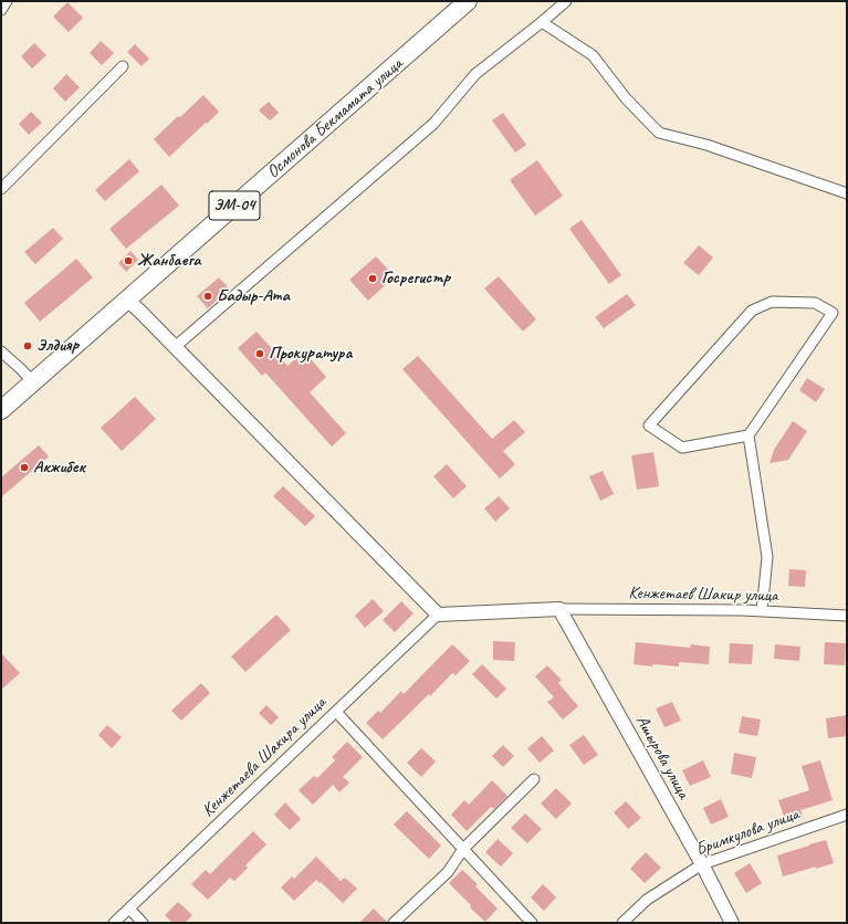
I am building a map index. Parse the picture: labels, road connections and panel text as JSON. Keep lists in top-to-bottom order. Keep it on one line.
{"streets":{"highway":["Осмонова Бекмамата улица","ЭМ-04"],"street":["Кенжетаев Шакир улица","Кенжетаева Шакира улица","Ашырова улица","Бримкулова улица"]},"crossings":[["Кенжетаев Шакир улица","Ашырова улица"],["Ашырова улица","Бримкулова улица"]],"places":["Жанбаега","Госрегистр","Бадыр-Ата","Элдияр","Прокуратура","Акжибек"]}
